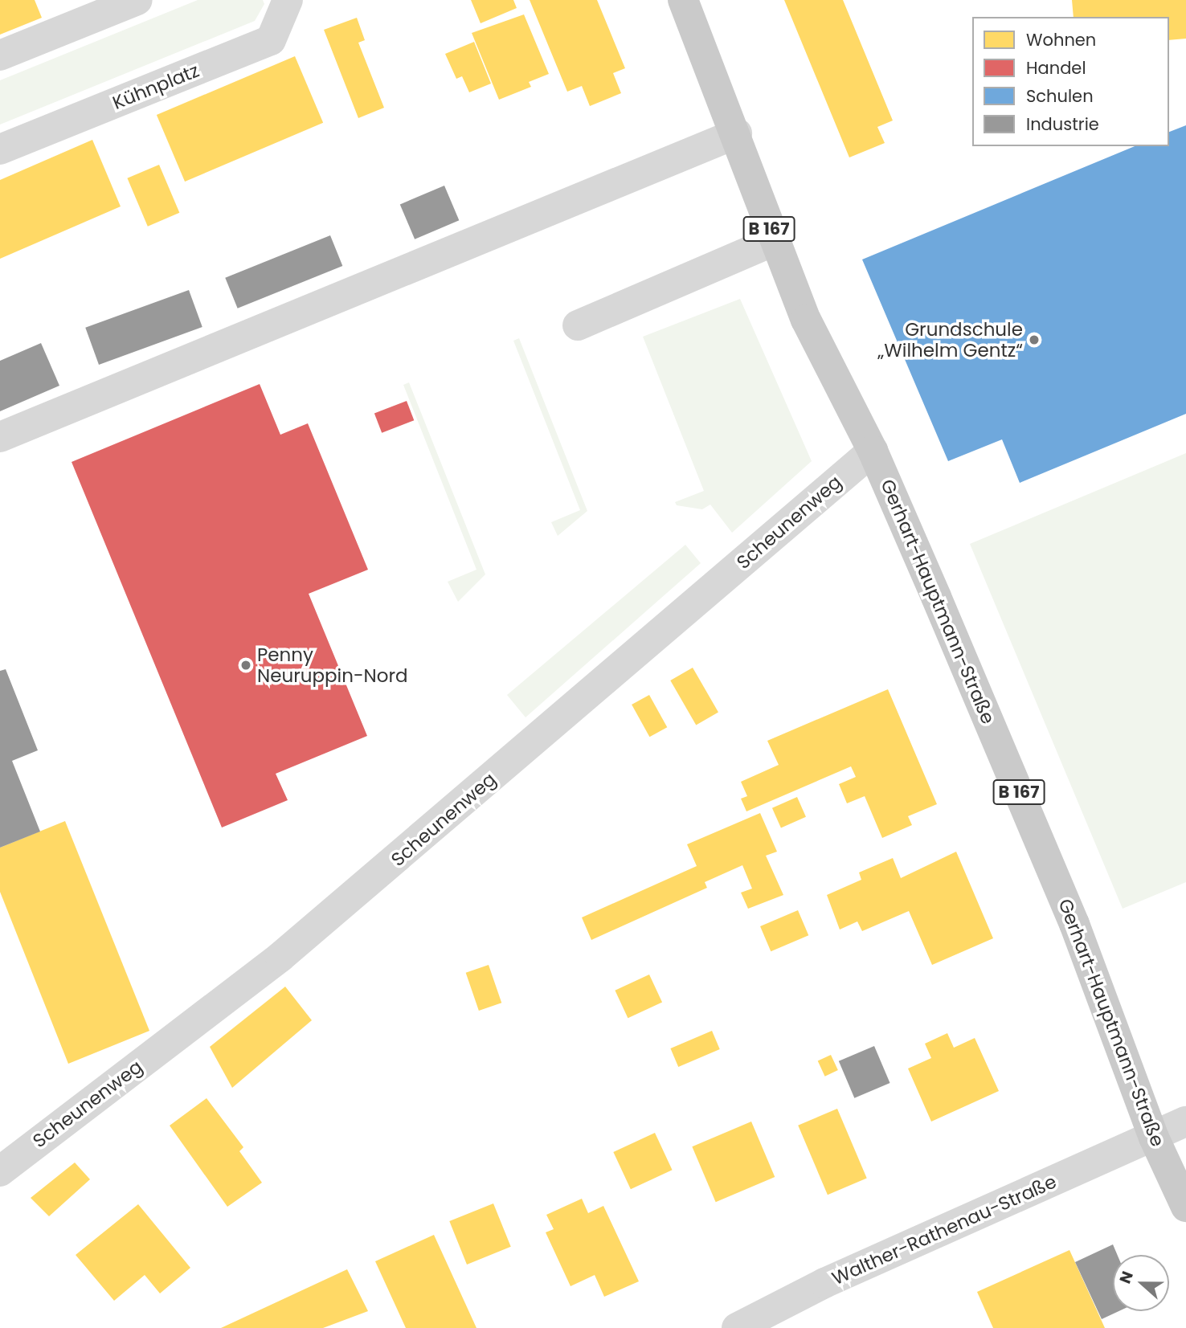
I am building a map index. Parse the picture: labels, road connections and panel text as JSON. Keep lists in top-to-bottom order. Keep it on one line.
{"streets":{"main road":["B 167","Gerhart-Hauptmann-Straße"],"street":["Kühnplatz","Scheunenweg","Walther-Rathenau-Straße"]},"crossings":[["Scheunenweg","Gerhart-Hauptmann-Straße"],["Gerhart-Hauptmann-Straße","Walther-Rathenau-Straße"]],"places":["Grundschule „Wilhelm Gentz“","Penny Neuruppin-Nord"],"legend":["Wohnen","Handel","Schulen","Industrie"],"north":"left"}
